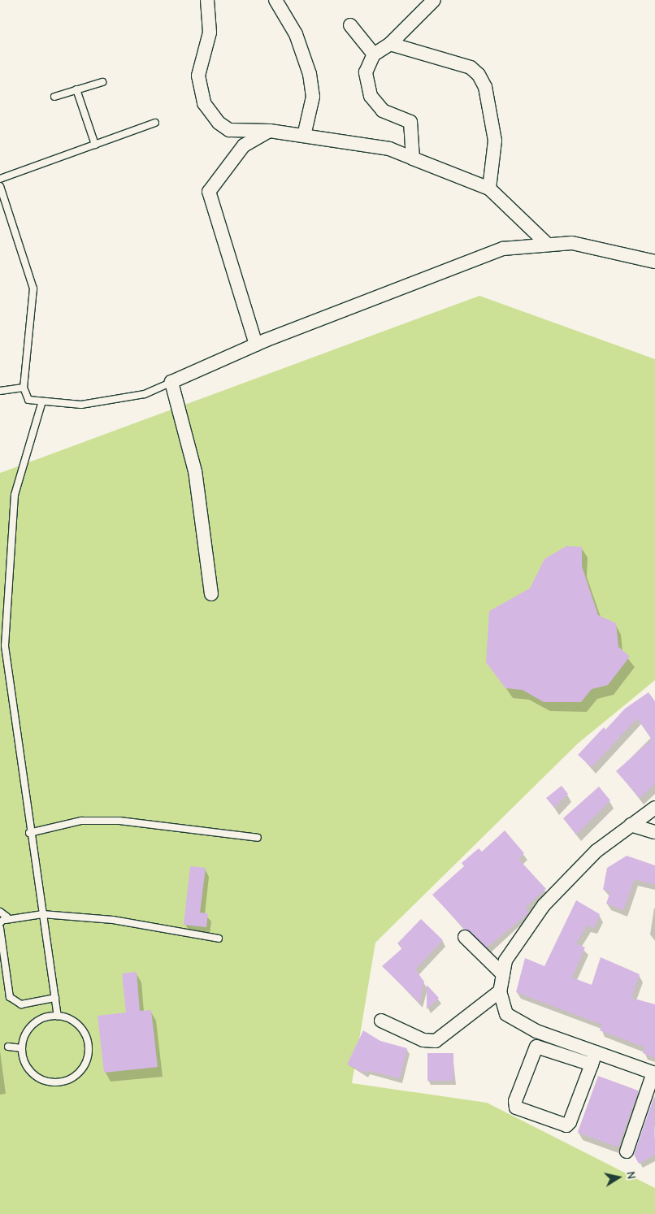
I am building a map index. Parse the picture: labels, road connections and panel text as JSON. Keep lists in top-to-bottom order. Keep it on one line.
{"north":"right"}
